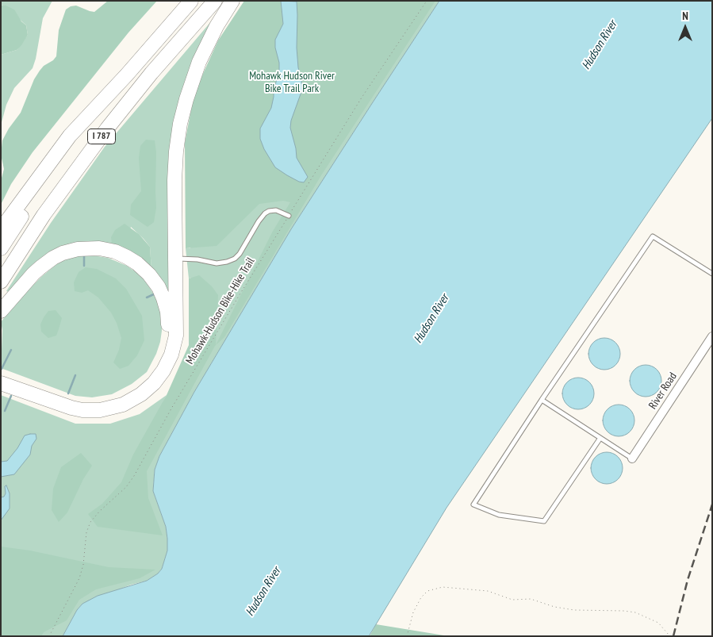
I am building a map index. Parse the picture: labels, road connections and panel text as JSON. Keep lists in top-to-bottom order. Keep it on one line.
{"streets":{"highway":["I 787"],"street":["River Road"],"path":["Mohawk-Hudson Bike-Hike Trail"]},"water":["Hudson River"],"parks":["Mohawk Hudson River Bike Trail Park"],"north":"top"}
